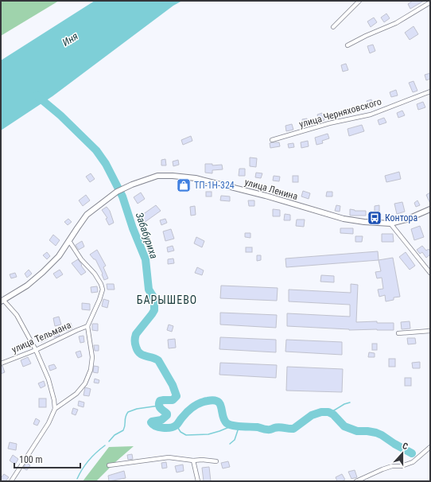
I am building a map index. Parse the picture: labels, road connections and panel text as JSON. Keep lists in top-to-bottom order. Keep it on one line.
{"streets":{"main road":["улица Ленина"],"street":["улица Черняховского","улица Тельмана"]},"districts":["БАРЫШЕВО"],"water":["Иня","Забабуриха"],"places":{"shop":["ТП-1Н-324"],"bus stop":["Контора"]},"scale_bar":"100 m","north":"top"}
